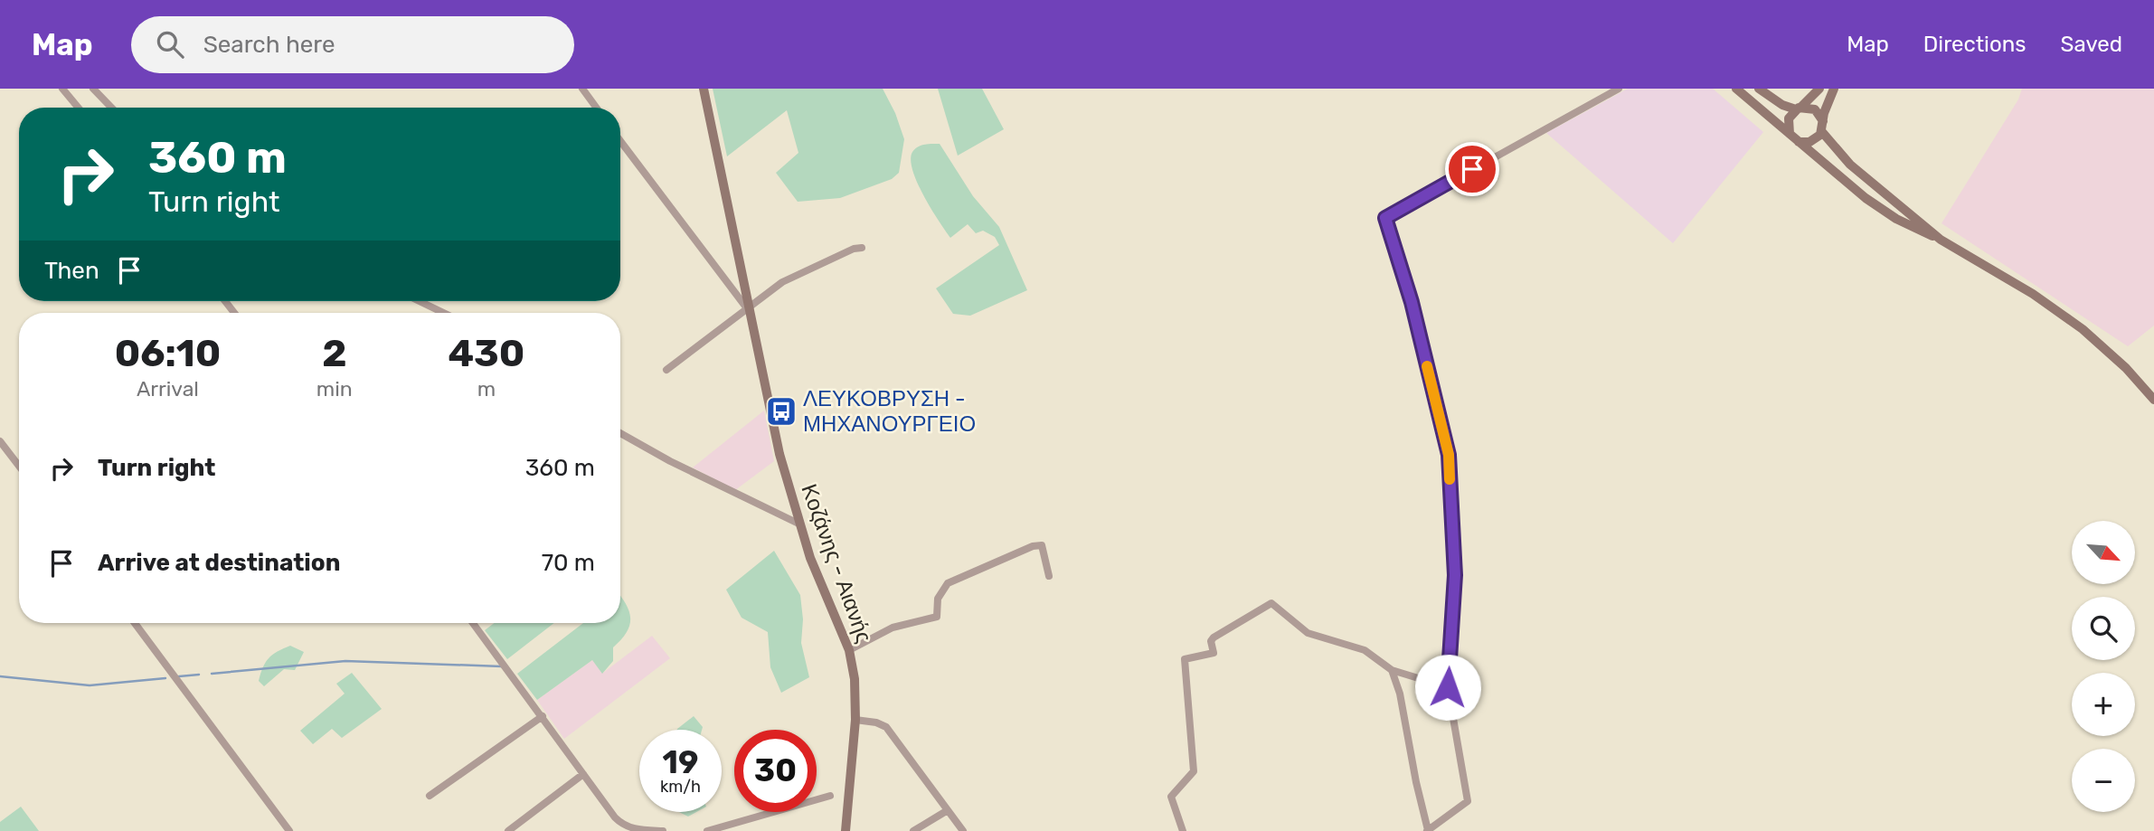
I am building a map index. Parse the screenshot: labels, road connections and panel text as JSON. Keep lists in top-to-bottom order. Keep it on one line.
{"streets":{"street":["Κοζάνης - Αιανής"]},"places":{"bus stop":["ΛΕΥΚΟΒΡΥΣΗ - ΜΗΧΑΝΟΥΡΓΕΙΟ"]},"north":"bottom right","page":{"header":"Map","search":"Search here","nav":["Map","Directions","Saved"],"turn":["360 m","Turn right"],"then":"Then","eta":["06:10","Arrival","2","min","430","m"],"list":[{"name":"Turn right","value":"360 m"},{"name":"Arrive at destination","value":"70 m"}],"map_buttons":["+","−"],"speed":"19 km/h","limit":"30"}}
